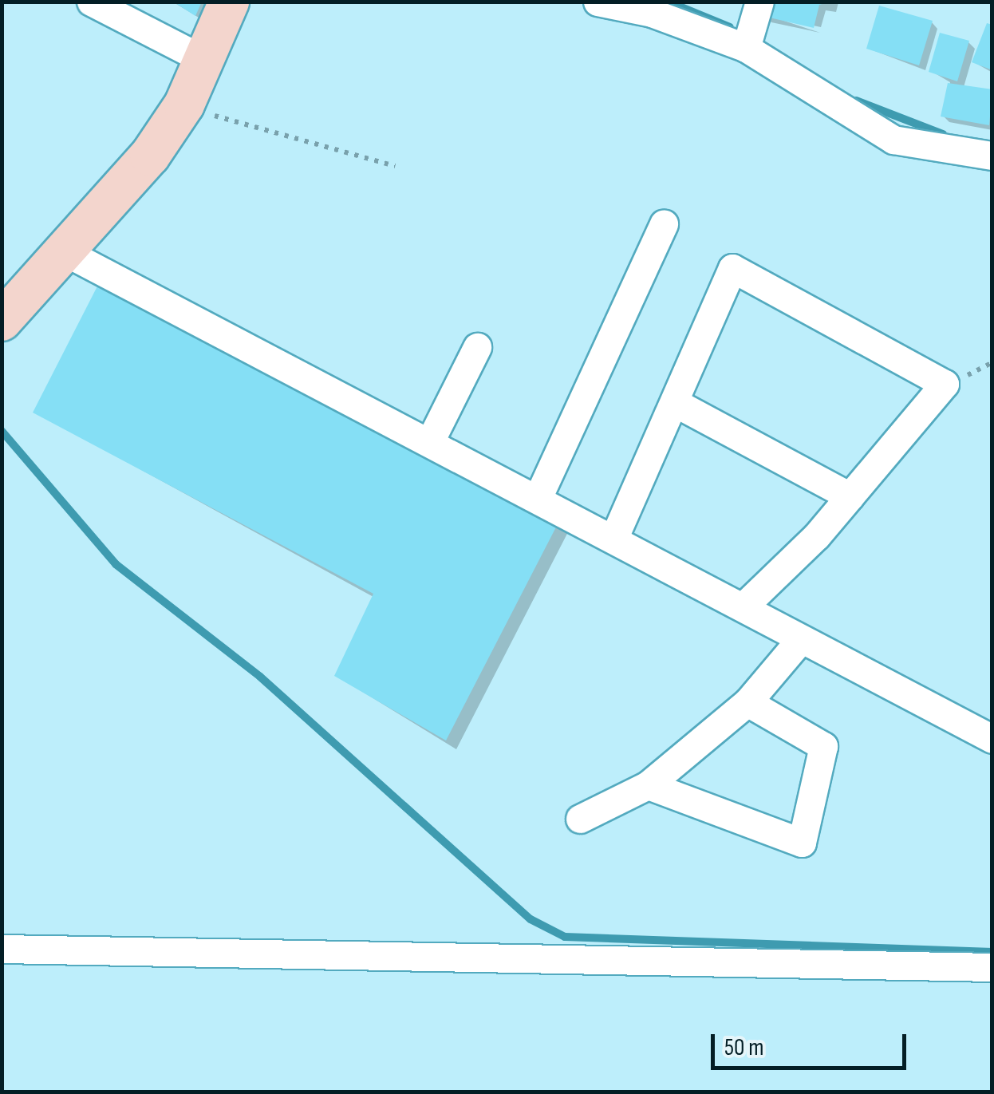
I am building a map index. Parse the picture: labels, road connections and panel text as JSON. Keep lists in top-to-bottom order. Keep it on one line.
{"scale_bar":"50 m"}
